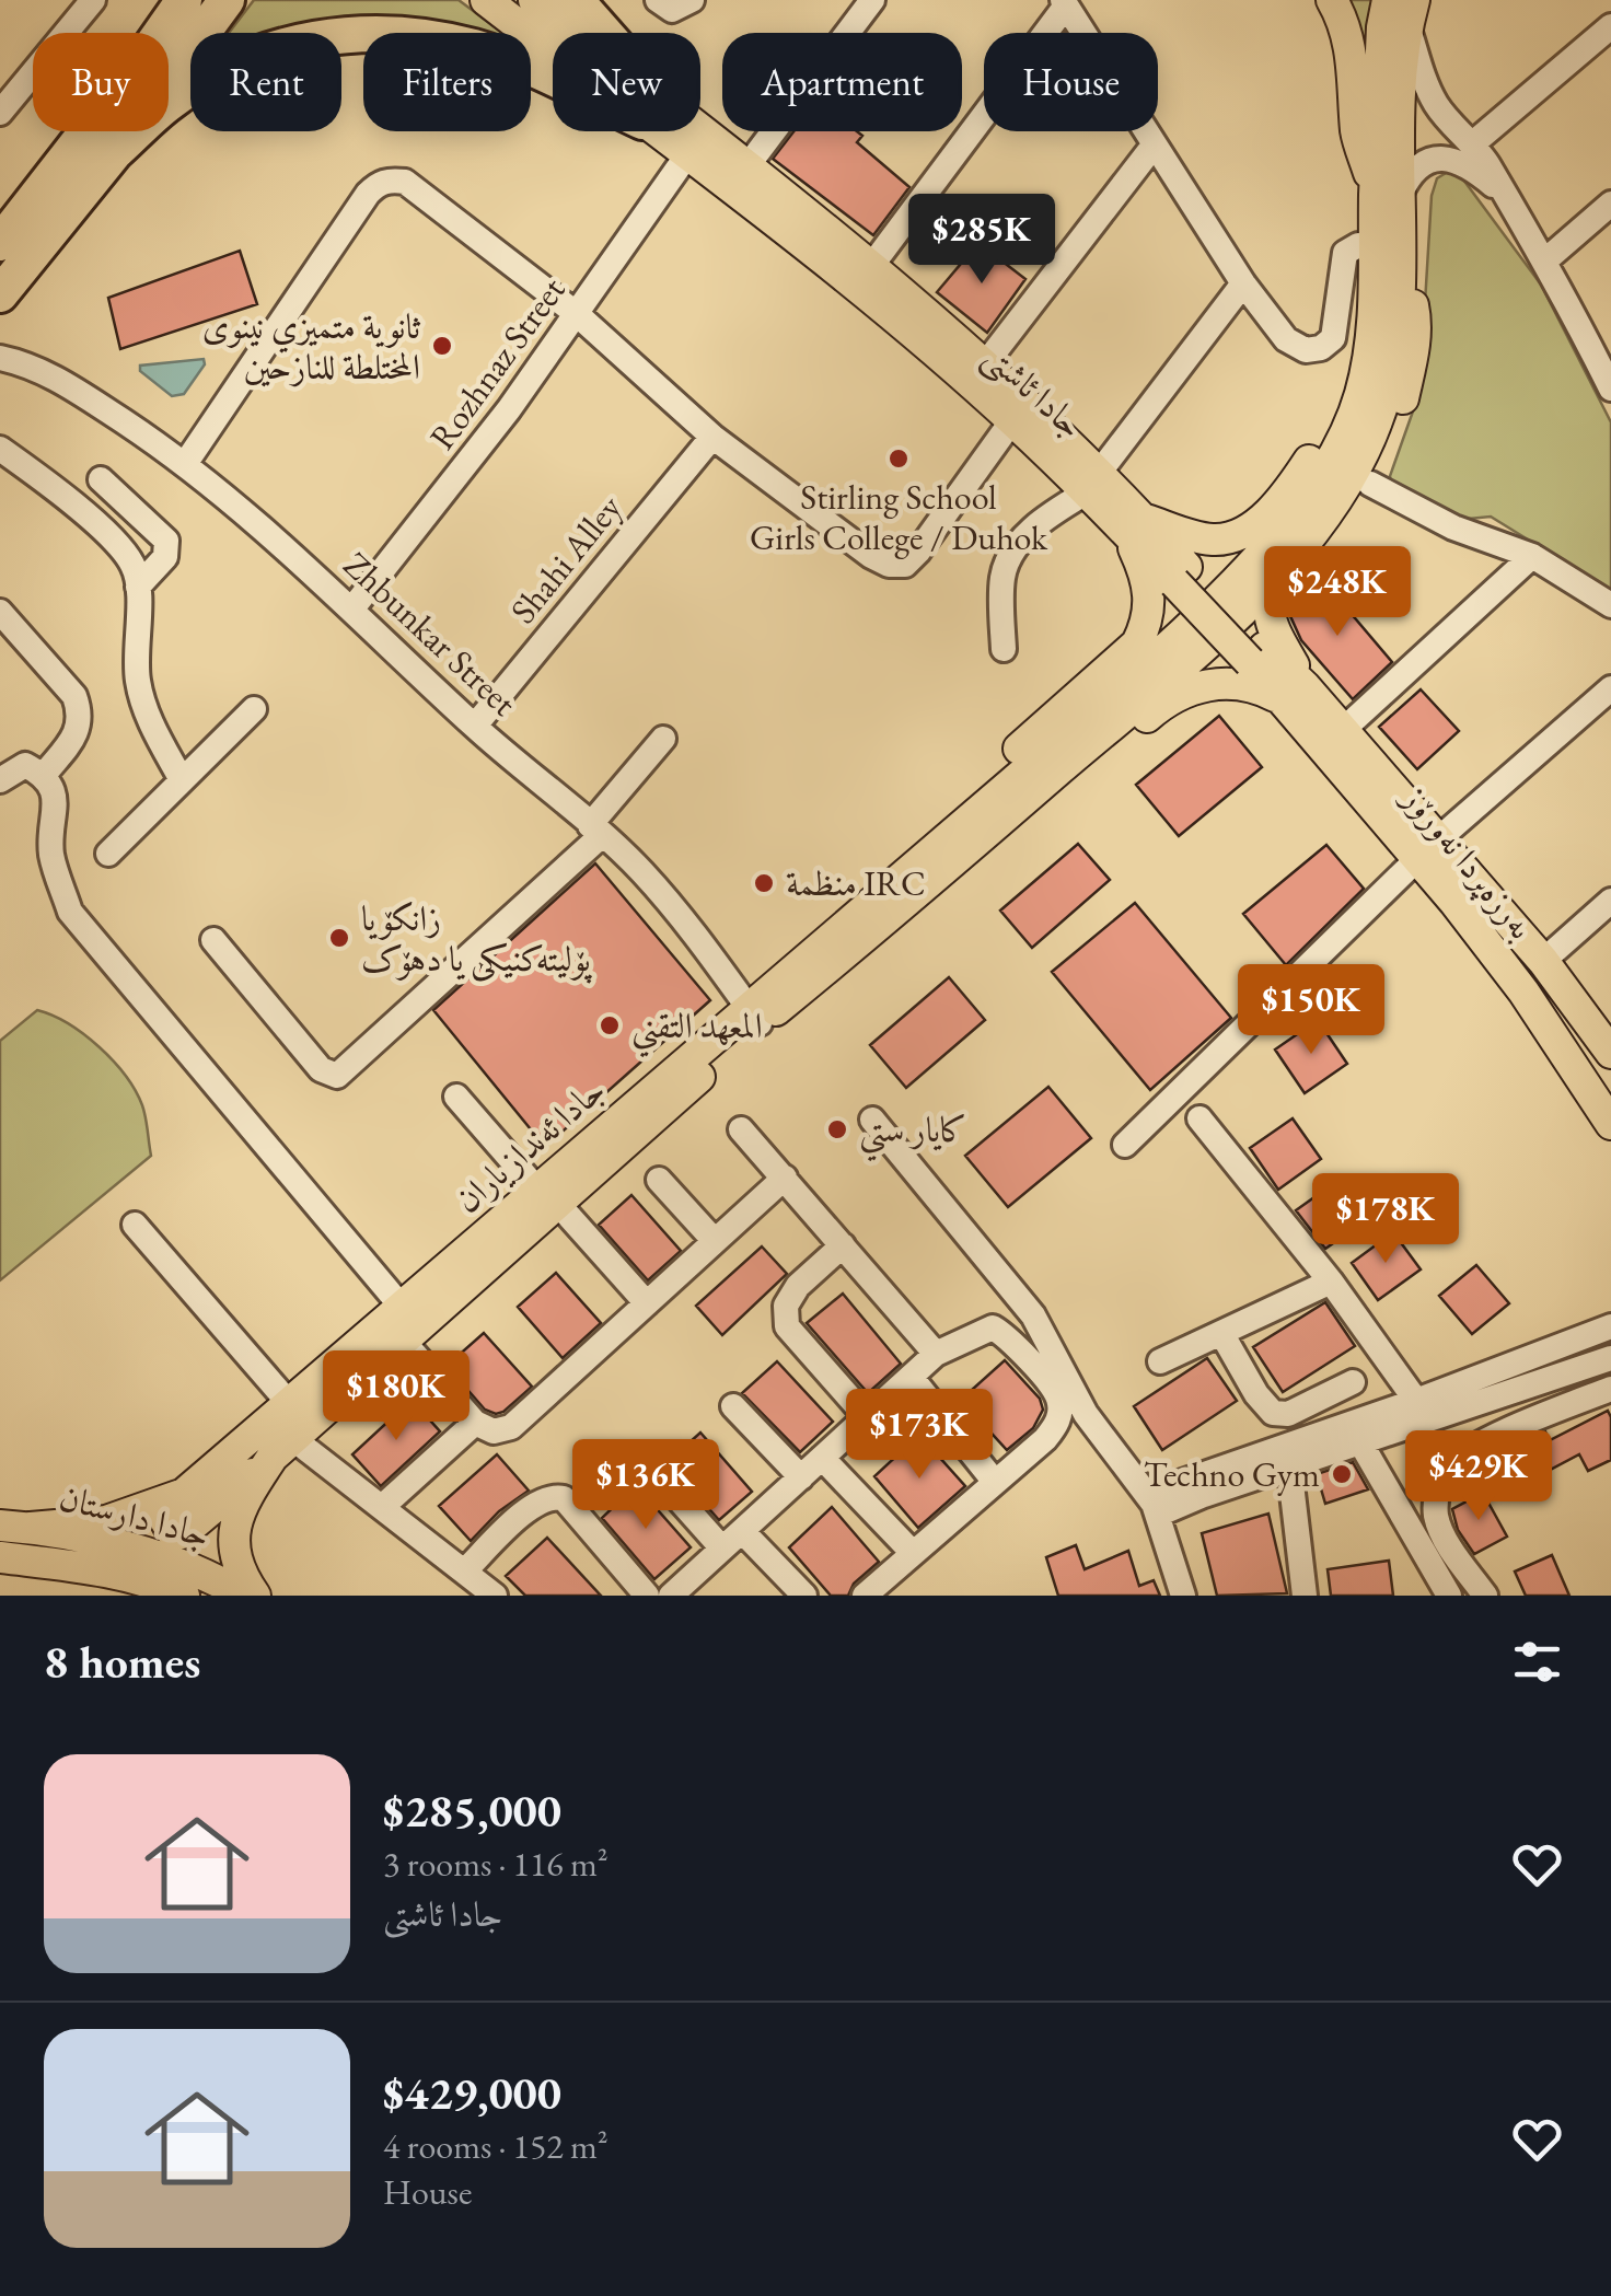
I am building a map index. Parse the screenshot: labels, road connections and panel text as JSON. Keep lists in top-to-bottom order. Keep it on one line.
{"streets":{"main road":["جادا ئاشتی","بەرزەپردا نەورۆز","جادا ئەندازیاران","جادا دارستان"],"street":["Rozhnaz Street","Shahi Alley","Zhbunkar Street"]},"crossings":[["Rozhnaz Street","جادا ئاشتی"],["Rozhnaz Street","Zhbunkar Street"],["جادا ئاشتی","بەرزەپردا نەورۆز"],["Shahi Alley","Zhbunkar Street"],["Zhbunkar Street","جادا ئەندازیاران"],["جادا ئەندازیاران","جادا دارستان"]],"places":["ثانوية متميزي نينوى المختلطة للنازحين","Stirling School Girls College / Duhok","منظمة IRC","زانکۆیا پۆلیتەکنیکی یا دهۆک","المعهد التقني","كايار ستي","Techno Gym"],"page":{"chip":["Buy","Rent","Filters","New","Apartment","House"],"price":["$285K","$248K","$150K","$178K","$180K","$173K","$429K","$136K"],"heading":"8 homes","list":[{"name":"$285,000","note":"3 rooms · 116 m² · جادا ئاشتی"},{"name":"$429,000","note":"4 rooms · 152 m² · House"}]}}
